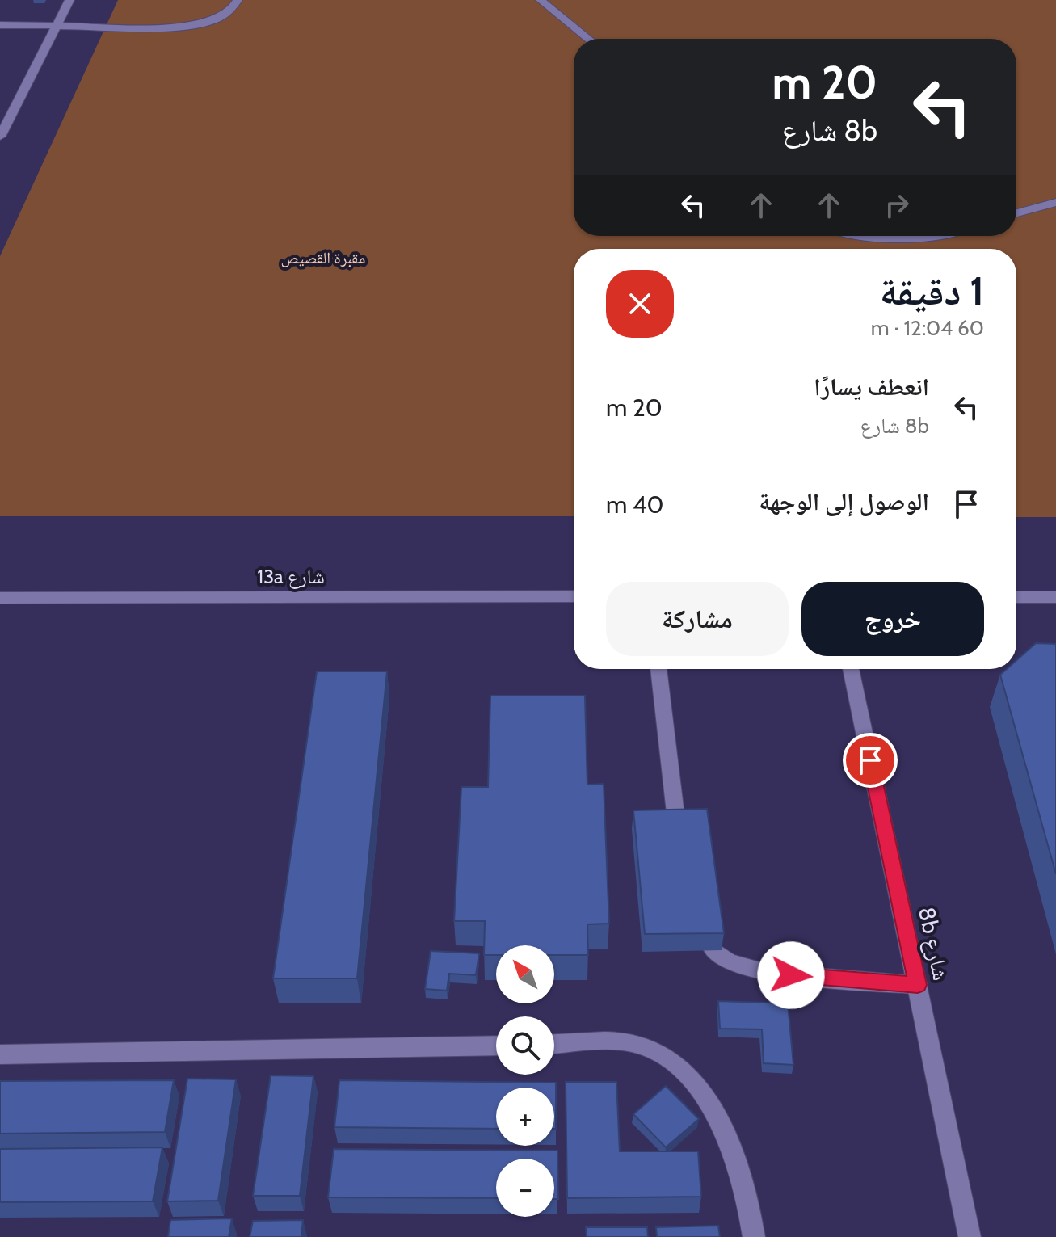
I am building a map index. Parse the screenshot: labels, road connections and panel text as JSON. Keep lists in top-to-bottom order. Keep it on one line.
{"streets":{"street":["13a شارع","8b شارع"]},"parks":["مقبرة القصيص"],"north":"top left","page":{"turn":["20 m","8b شارع"],"heading":["1 دقيقة","60 m · 12:04"],"list":[{"name":"انعطف يسارًا","note":"8b شارع","value":"20 m"},{"name":"الوصول إلى الوجهة","value":"40 m"}],"buttons":["خروج","مشاركة"],"map_buttons":["+","−"]}}
